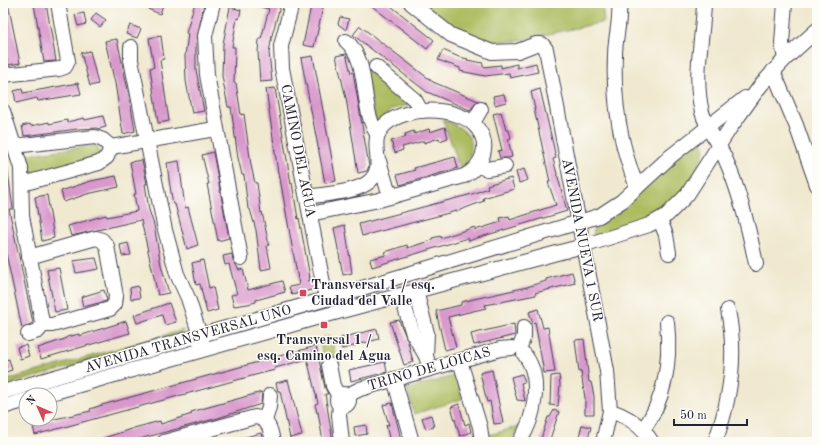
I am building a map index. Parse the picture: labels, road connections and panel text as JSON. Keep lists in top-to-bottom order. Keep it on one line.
{"streets":{"street":["CAMINO DEL AGUA","AVENIDA NUEVA 1 SUR","AVENIDA TRANSVERSAL UNO","TRINO DE LOICAS"]},"crossings":[["CAMINO DEL AGUA","AVENIDA TRANSVERSAL UNO"],["AVENIDA NUEVA 1 SUR","AVENIDA TRANSVERSAL UNO"]],"places":{"transit":["Transversal 1 / esq. Ciudad del Valle","Transversal 1 / esq. Camino del Agua"]},"scale_bar":"50 m","north":"top left"}
